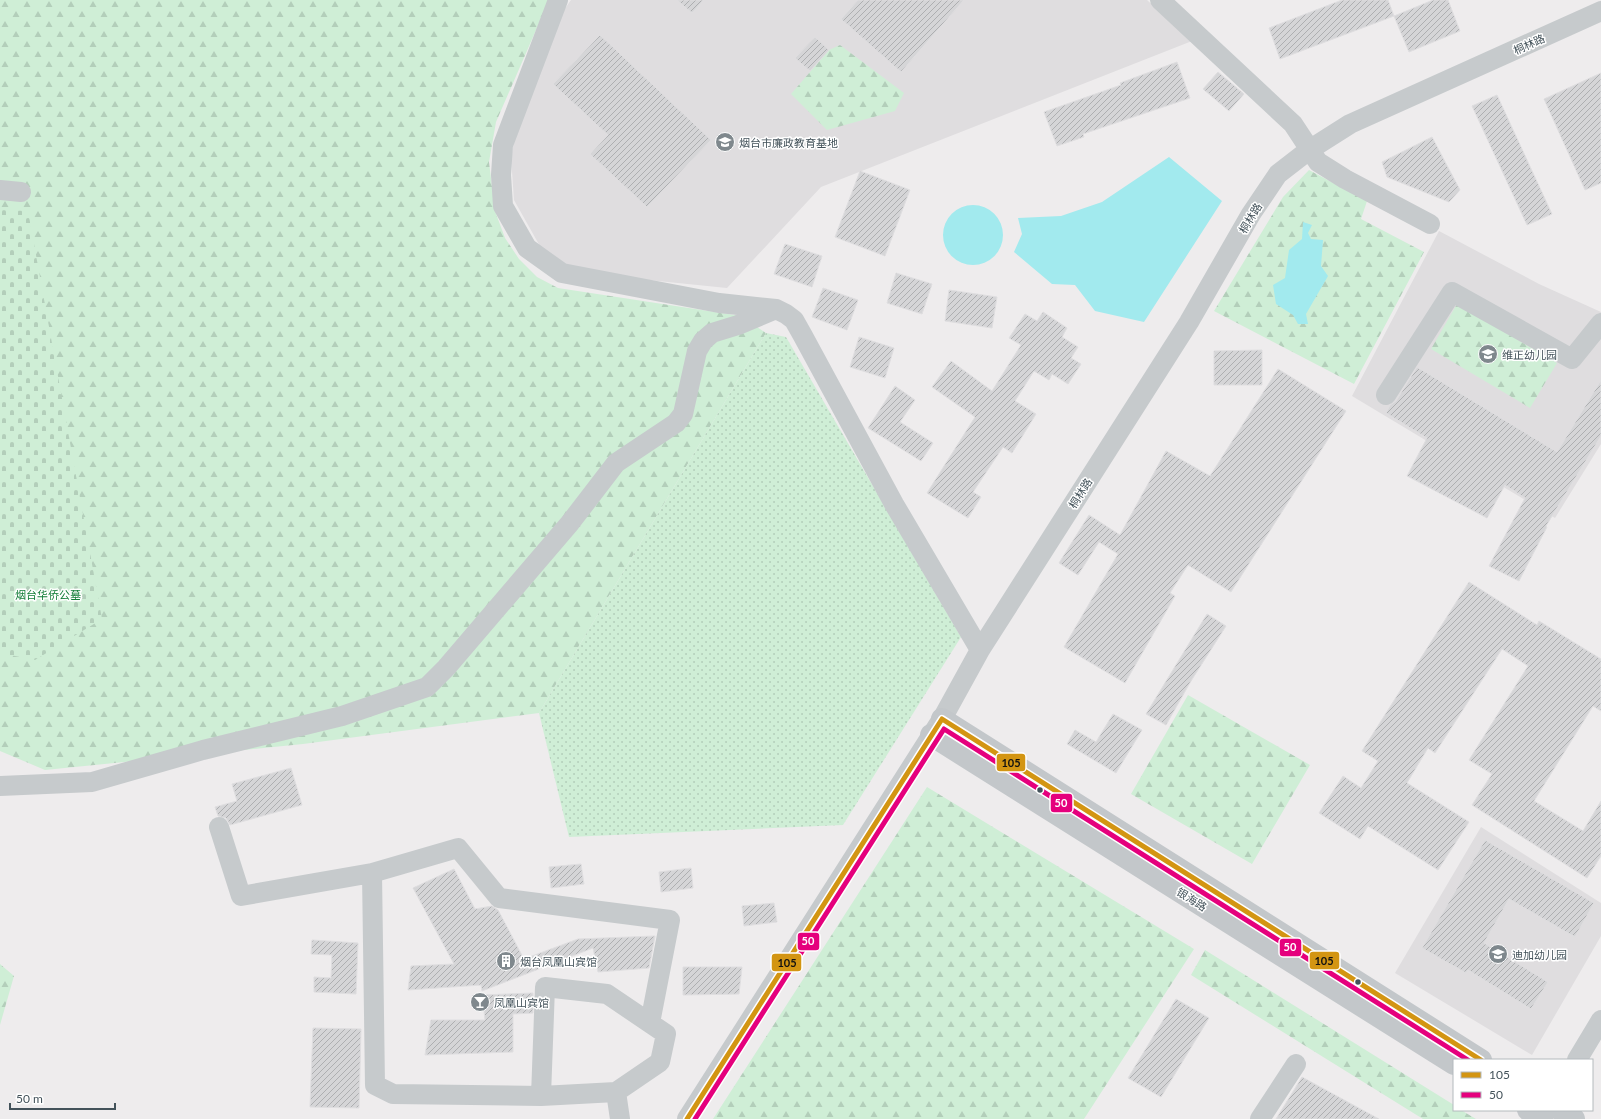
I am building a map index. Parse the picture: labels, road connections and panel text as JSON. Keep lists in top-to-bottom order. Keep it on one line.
{"streets":{"main road":["银海路"],"street":["桐林路"]},"crossings":[["桐林路","银海路"]],"parks":["烟台华侨公墓"],"places":{"school or university":["烟台市廉政教育基地","维正幼儿园","迪加幼儿园"],"building":["烟台凤凰山宾馆"],"bar":["凤凰山宾馆"]},"lines":["transit line 105","transit line 50"],"legend":["105","50"],"scale_bar":"50 m"}
